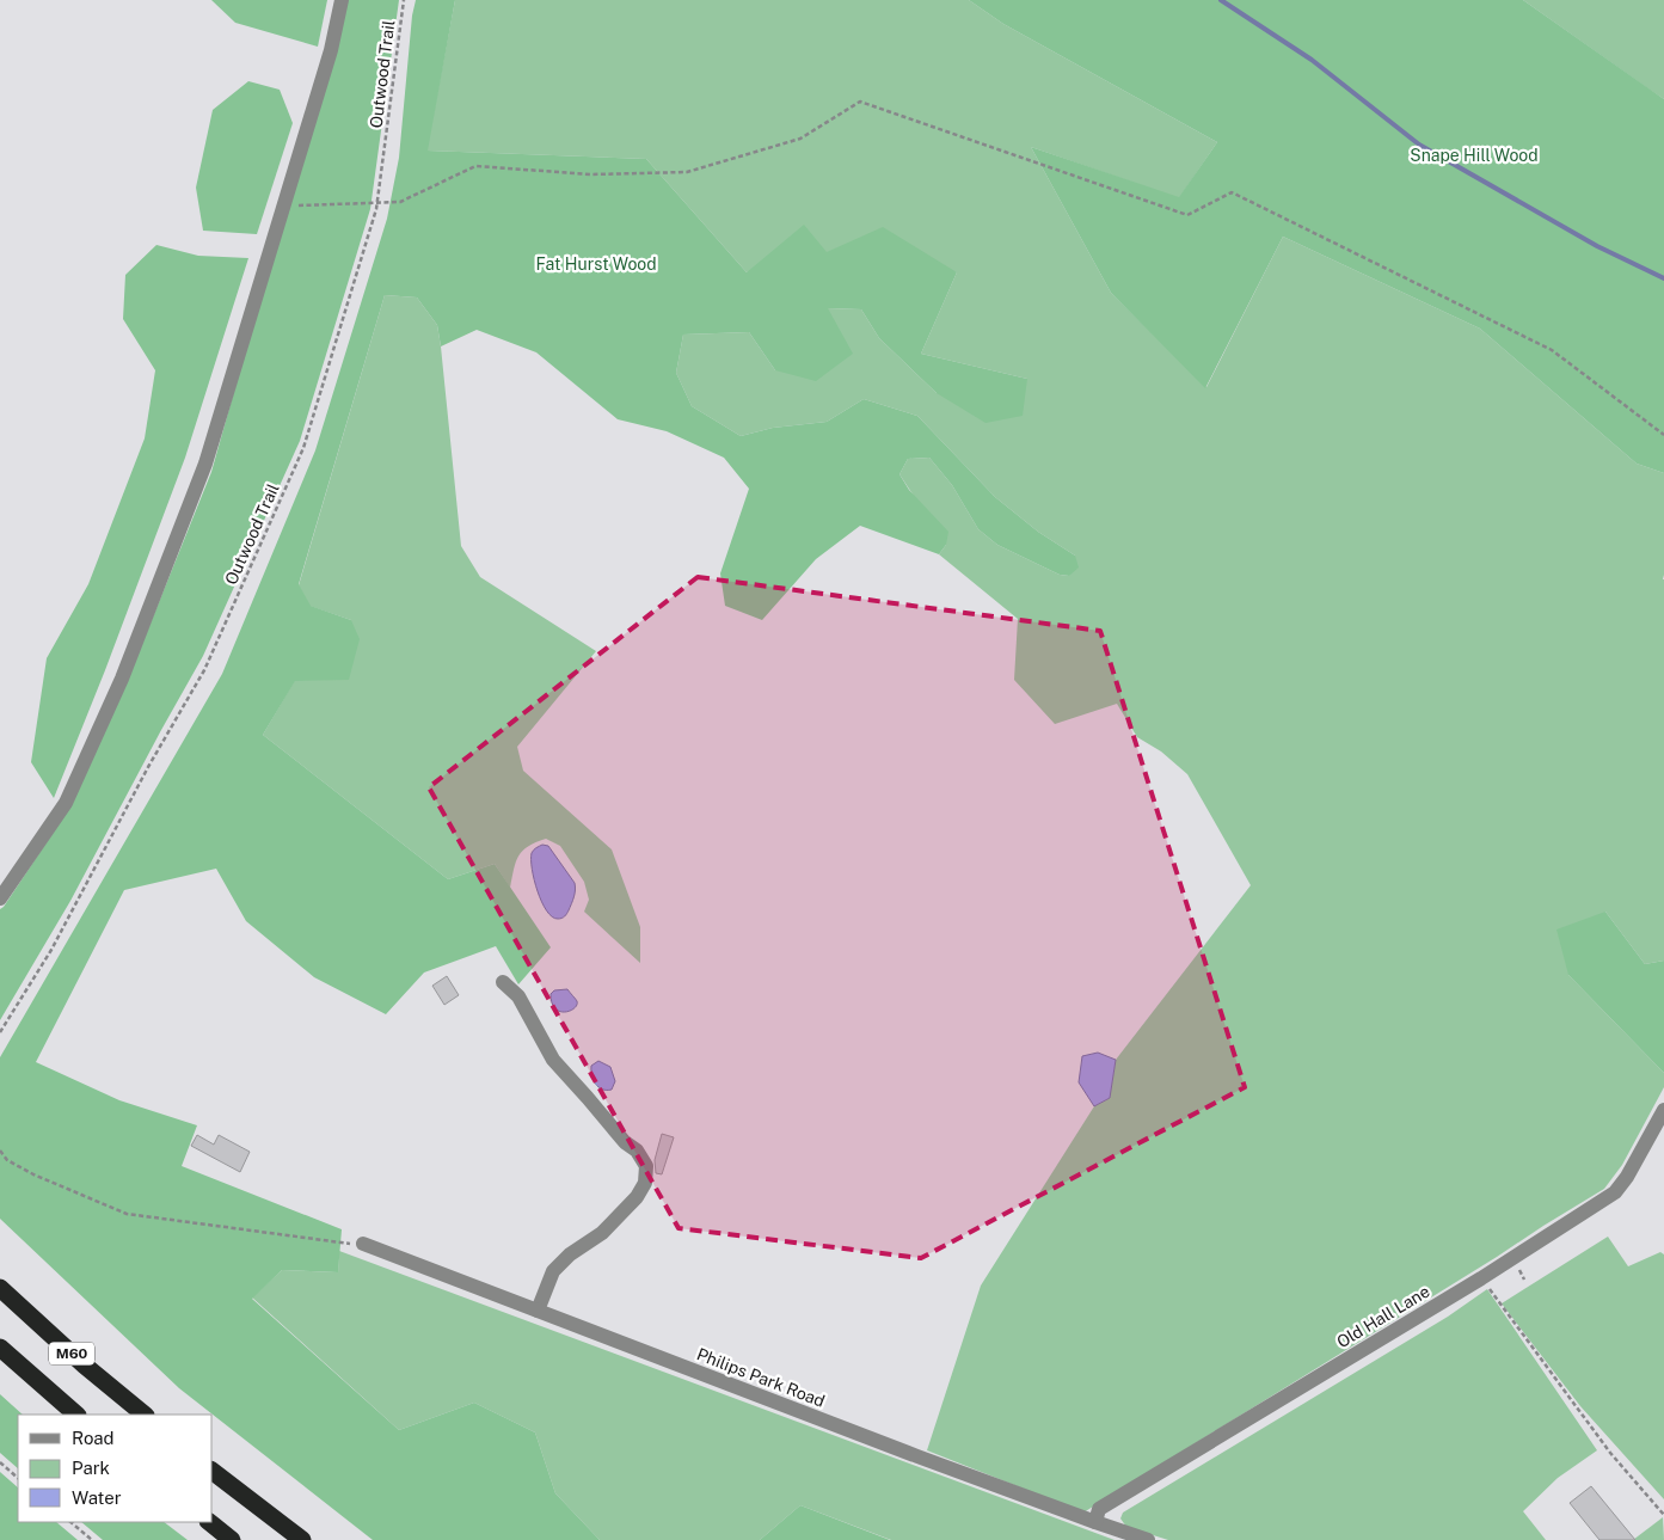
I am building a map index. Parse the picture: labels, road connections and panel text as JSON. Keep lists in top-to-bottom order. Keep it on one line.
{"streets":{"highway":["M60"],"street":["Old Hall Lane","Philips Park Road"],"path":["Outwood Trail"]},"crossings":[["Old Hall Lane","Philips Park Road"]],"parks":["Snape Hill Wood","Fat Hurst Wood"],"legend":["Road","Park","Water"]}
